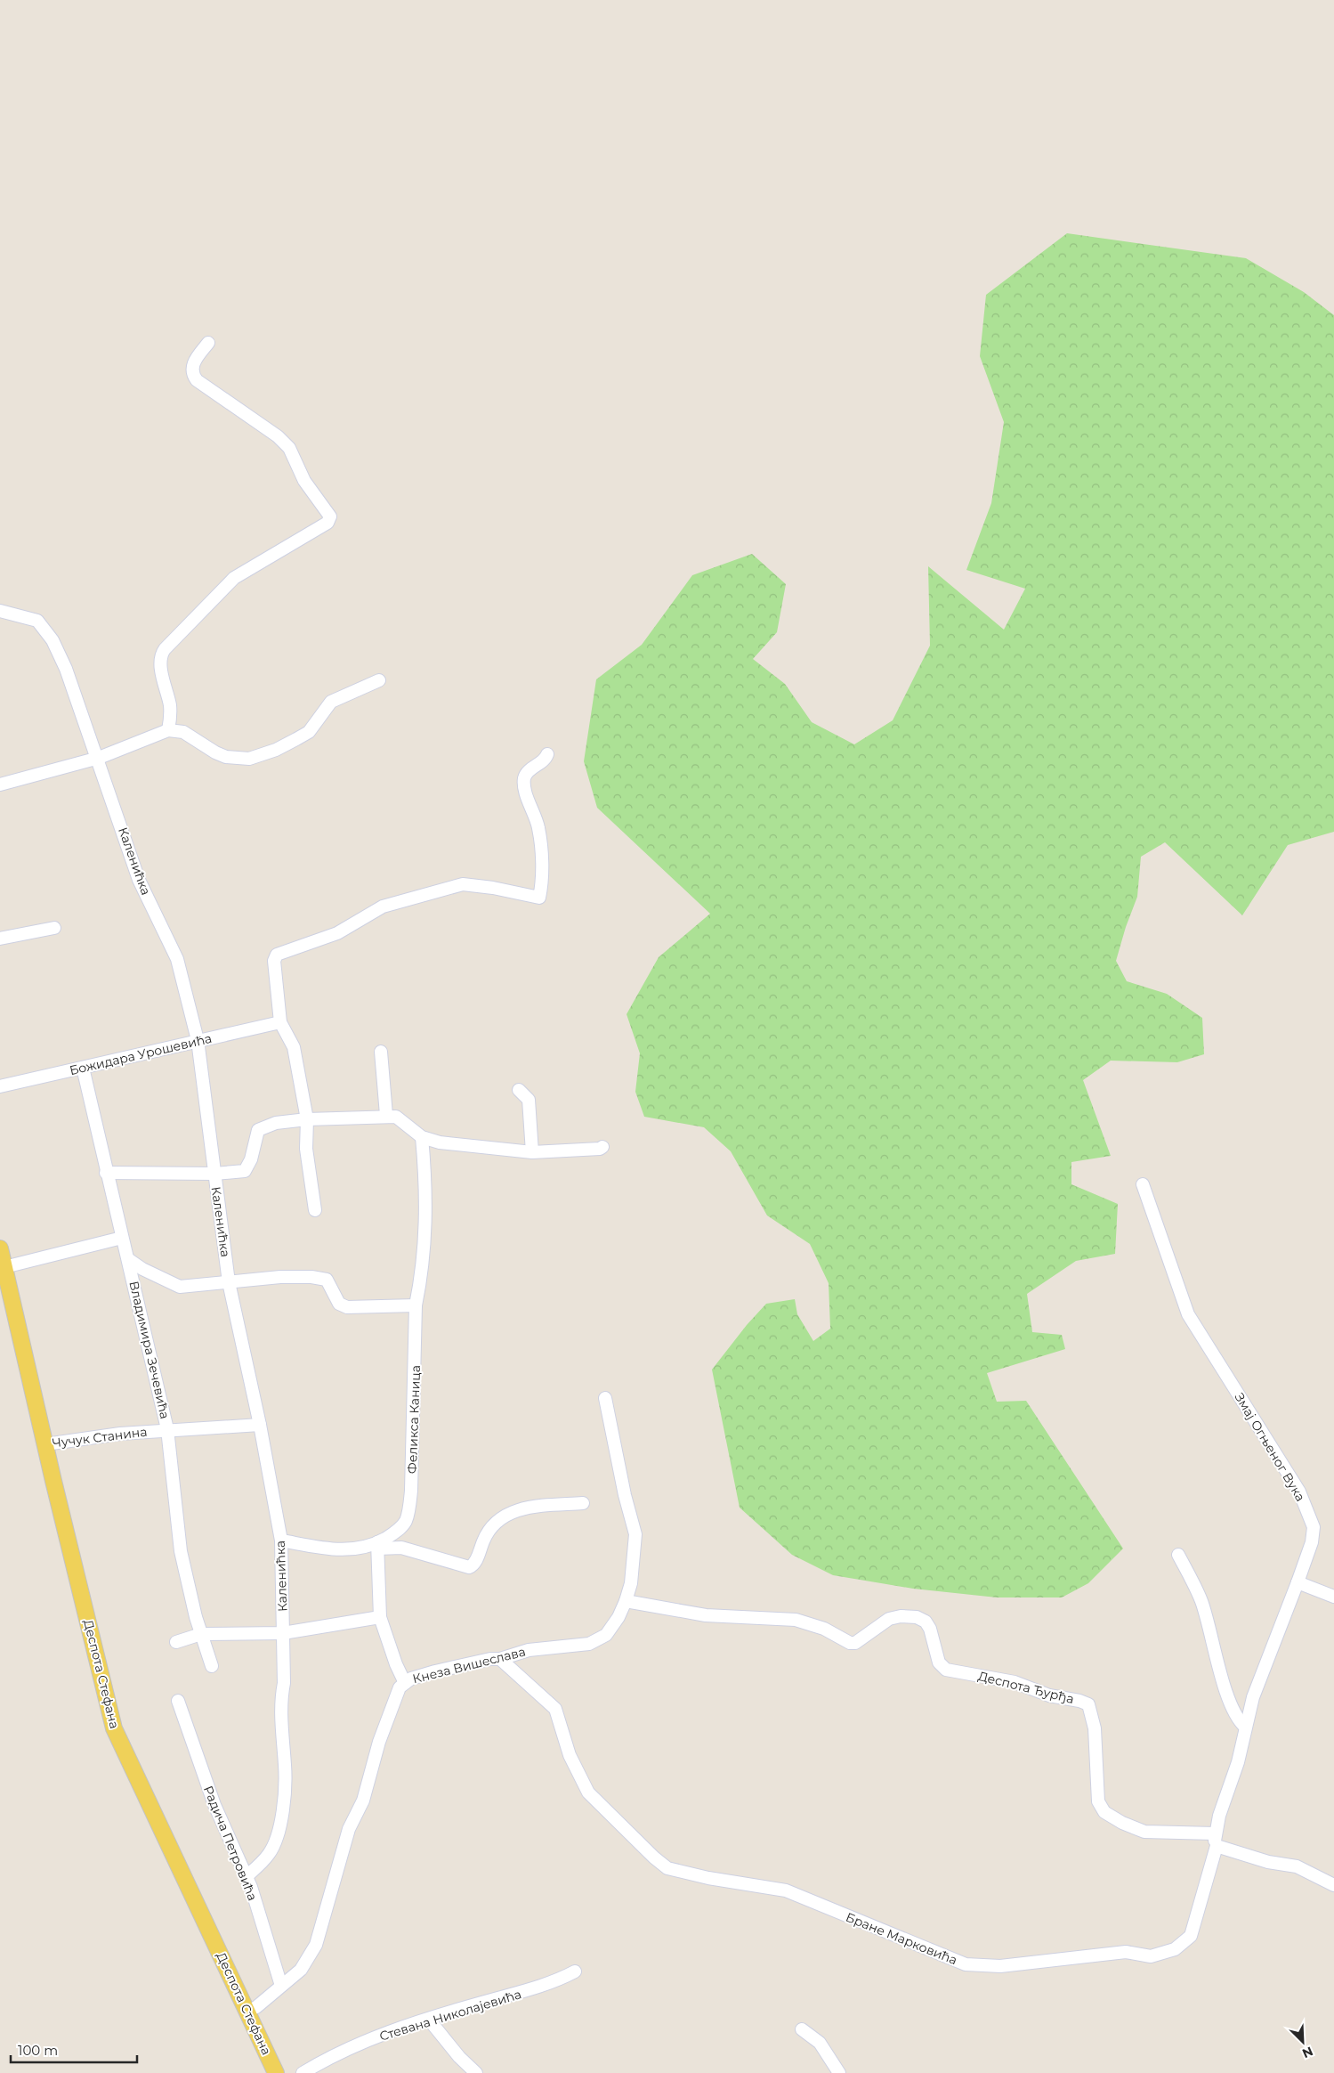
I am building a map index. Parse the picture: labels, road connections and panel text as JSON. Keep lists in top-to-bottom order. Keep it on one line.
{"streets":{"main road":["Деспота Стефана"],"street":["Каленићка","Божидара Урошевића","Владимира Зечевића","Феликса Каница","Чучук Станина","Змај Огњеног Вука","Кнеза Вишеслава","Деспота Ђурђа","Радича Петровића","Бране Марковића","Стевана Николајевића"]},"crossings":[["Каленићка","Божидара Урошевића"],["Каленићка","Чучук Станина"],["Каленићка","Радича Петровића"],["Божидара Урошевића","Владимира Зечевића"],["Владимира Зечевића","Чучук Станина"],["Чучук Станина","Деспота Стефана"],["Змај Огњеног Вука","Деспота Ђурђа"],["Змај Огњеног Вука","Бране Марковића"],["Кнеза Вишеслава","Деспота Стефана"],["Кнеза Вишеслава","Деспота Ђурђа"],["Кнеза Вишеслава","Радича Петровића"],["Кнеза Вишеслава","Бране Марковића"],["Деспота Ђурђа","Бране Марковића"]],"scale_bar":"100 m","north":"bottom right"}
